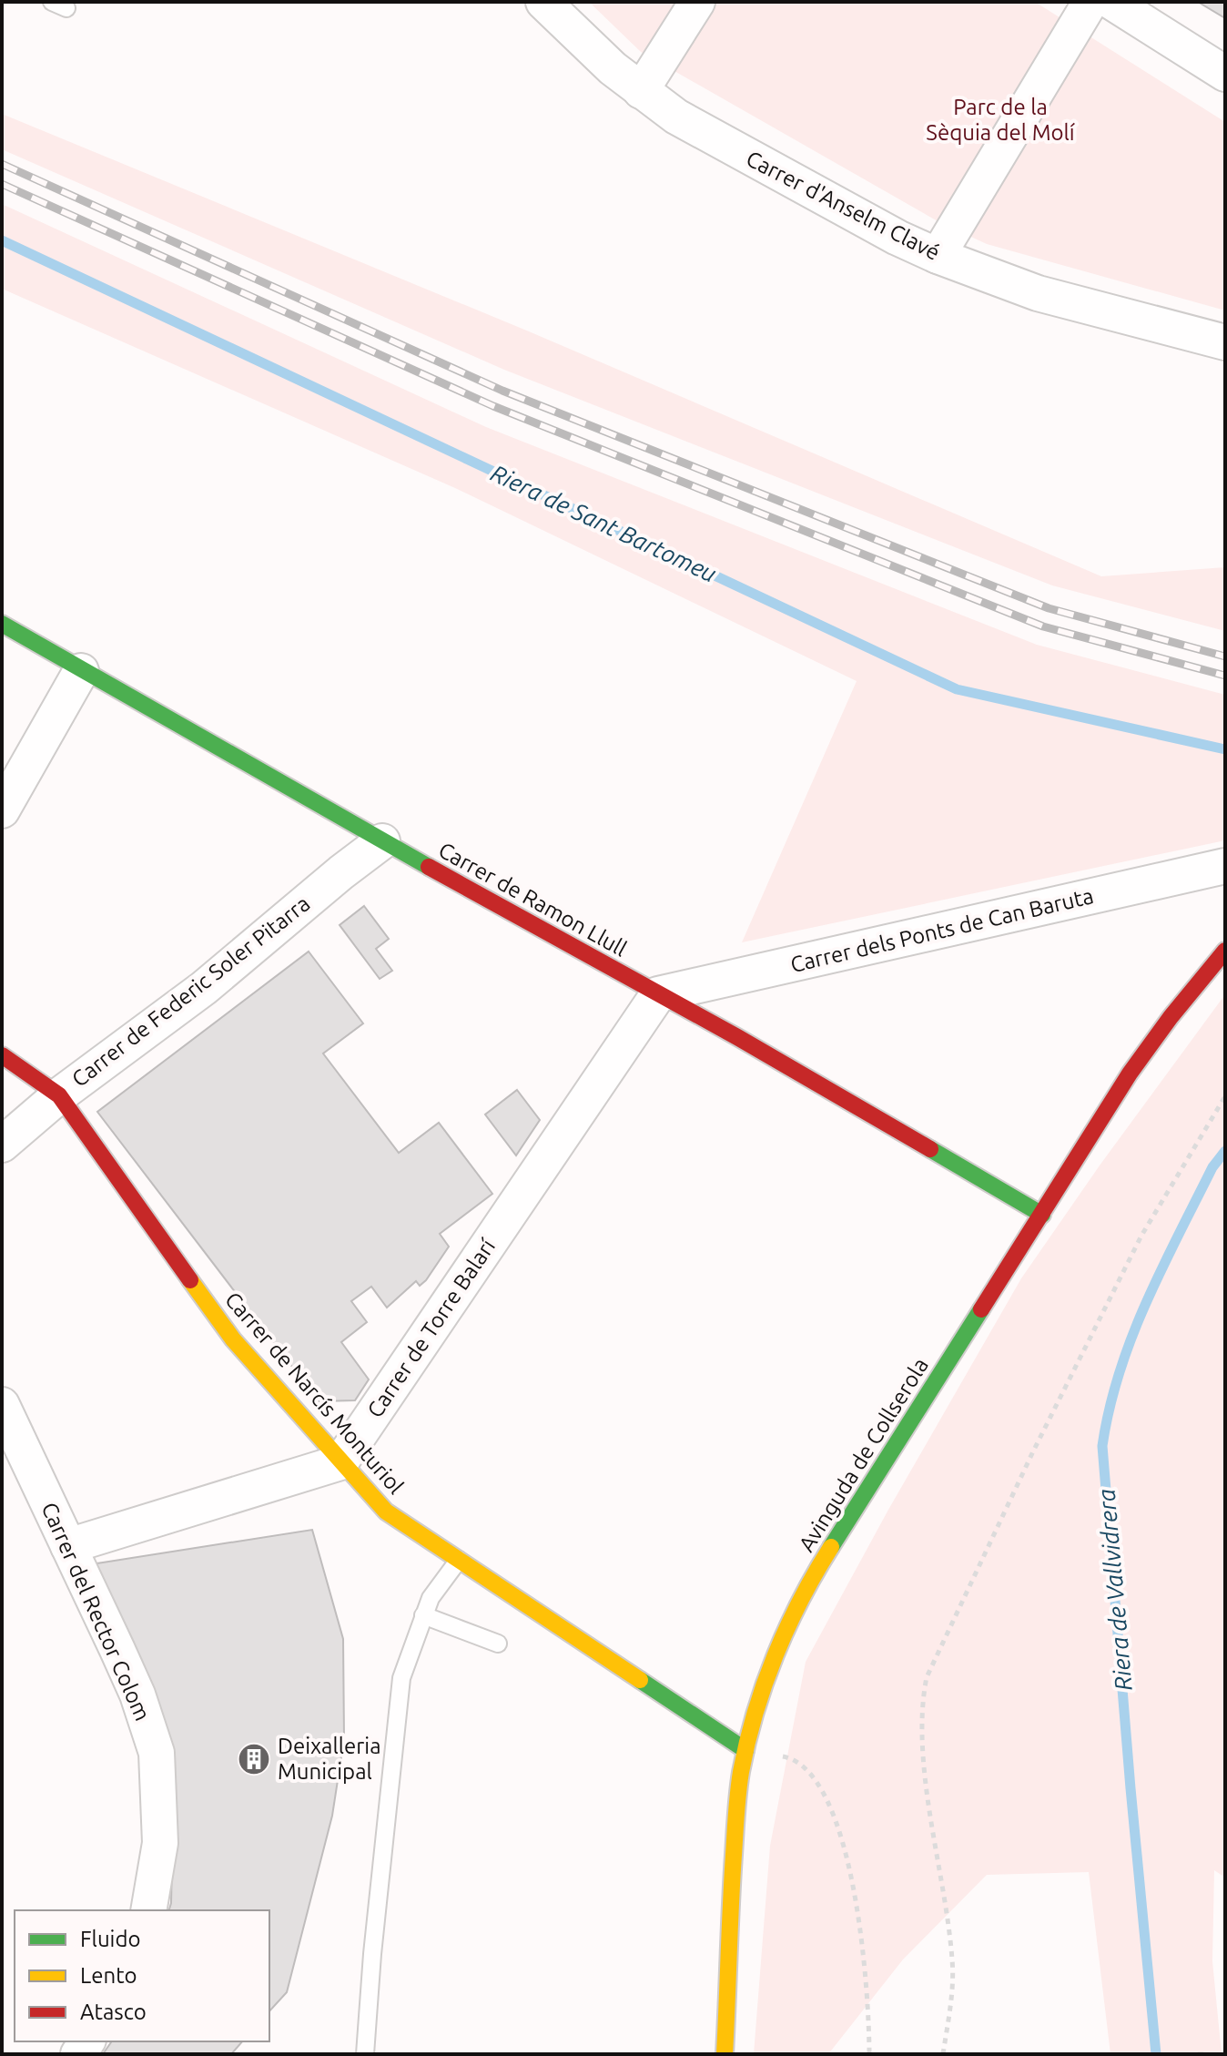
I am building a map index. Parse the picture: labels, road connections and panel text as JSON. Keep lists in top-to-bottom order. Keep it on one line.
{"streets":{"street":["Carrer d'Anselm Clavé","Carrer de Ramon Llull","Carrer dels Ponts de Can Baruta","Carrer de Federic Soler Pitarra","Carrer de Torre Balarí","Carrer de Narcís Monturiol","Avinguda de Collserola","Carrer del Rector Colom"]},"crossings":[["Carrer de Ramon Llull","Carrer dels Ponts de Can Baruta"],["Carrer de Ramon Llull","Carrer de Federic Soler Pitarra"],["Carrer de Ramon Llull","Carrer de Torre Balarí"],["Carrer de Ramon Llull","Avinguda de Collserola"],["Carrer dels Ponts de Can Baruta","Carrer de Torre Balarí"],["Carrer de Federic Soler Pitarra","Carrer de Narcís Monturiol"],["Carrer de Torre Balarí","Carrer de Narcís Monturiol"],["Carrer de Narcís Monturiol","Avinguda de Collserola"]],"water":["Riera de Sant Bartomeu","Riera de Vallvidrera"],"parks":["Parc de la Sèquia del Molí"],"places":{"building":["Deixalleria Municipal"]},"legend":["Fluido","Lento","Atasco"]}
